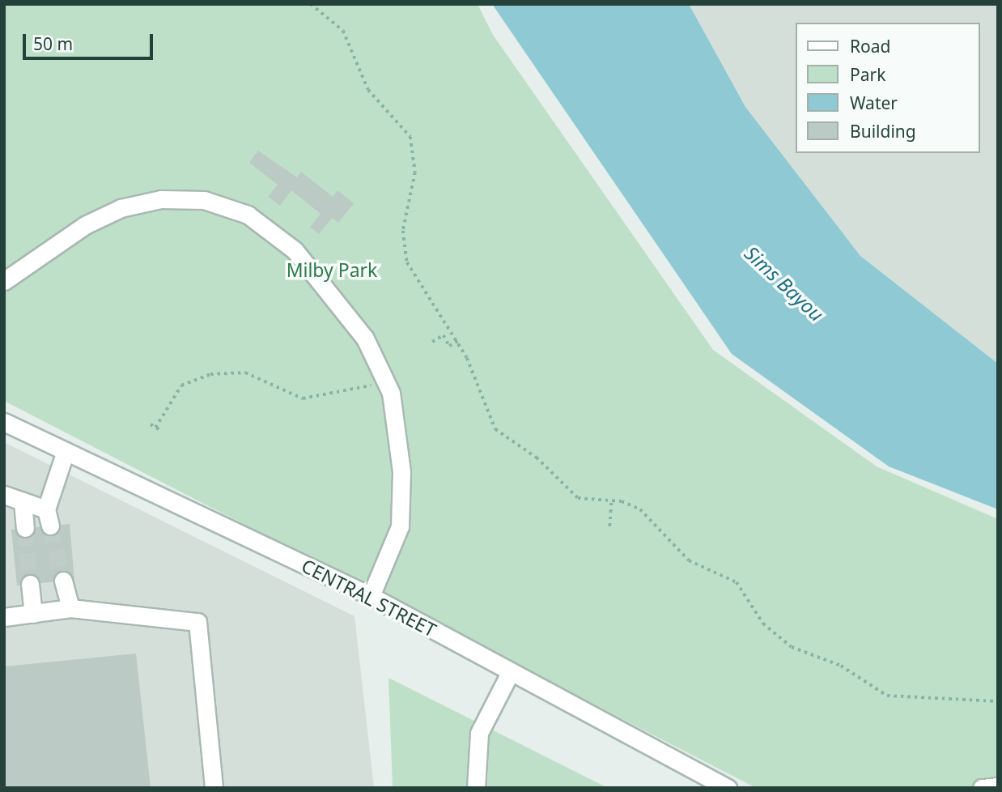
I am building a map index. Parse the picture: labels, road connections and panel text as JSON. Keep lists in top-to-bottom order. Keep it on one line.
{"streets":{"street":["CENTRAL STREET"]},"water":["Sims Bayou"],"parks":["Milby Park"],"legend":["Road","Park","Water","Building"],"scale_bar":"50 m"}
